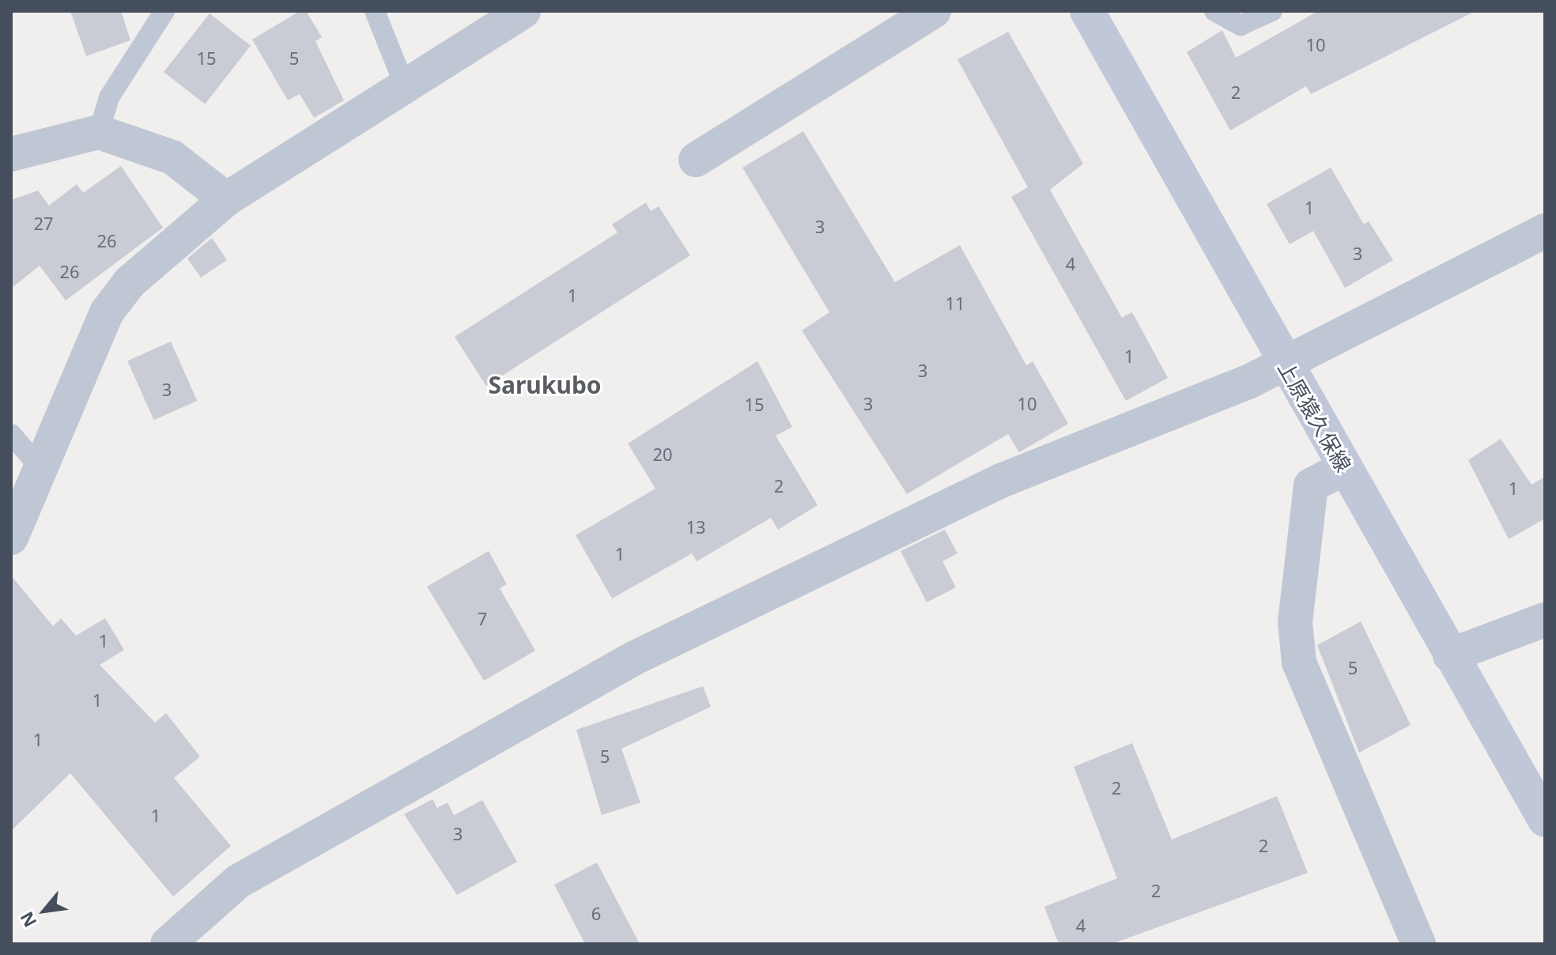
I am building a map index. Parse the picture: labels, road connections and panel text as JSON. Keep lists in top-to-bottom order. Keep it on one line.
{"streets":{"main road":["上原猿久保線"]},"districts":["Sarukubo"],"house_numbers":["10","15","5","2","1","27","3","26","3","4","26","1","11","1","3","3","3","10","15","20","2","1","13","1","7","1","5","1","1","5","2","1","3","2","2","6","4"],"north":"bottom left"}
